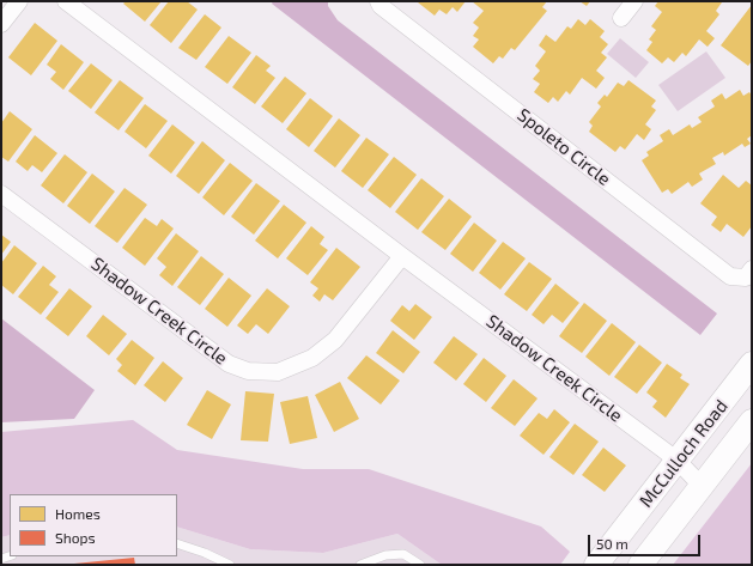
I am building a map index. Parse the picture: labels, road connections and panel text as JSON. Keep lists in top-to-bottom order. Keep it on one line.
{"streets":{"main road":["McCulloch Road"],"street":["Spoleto Circle","Shadow Creek Circle"]},"crossings":[["Shadow Creek Circle","McCulloch Road"]],"legend":["Homes","Shops"],"scale_bar":"50 m"}
